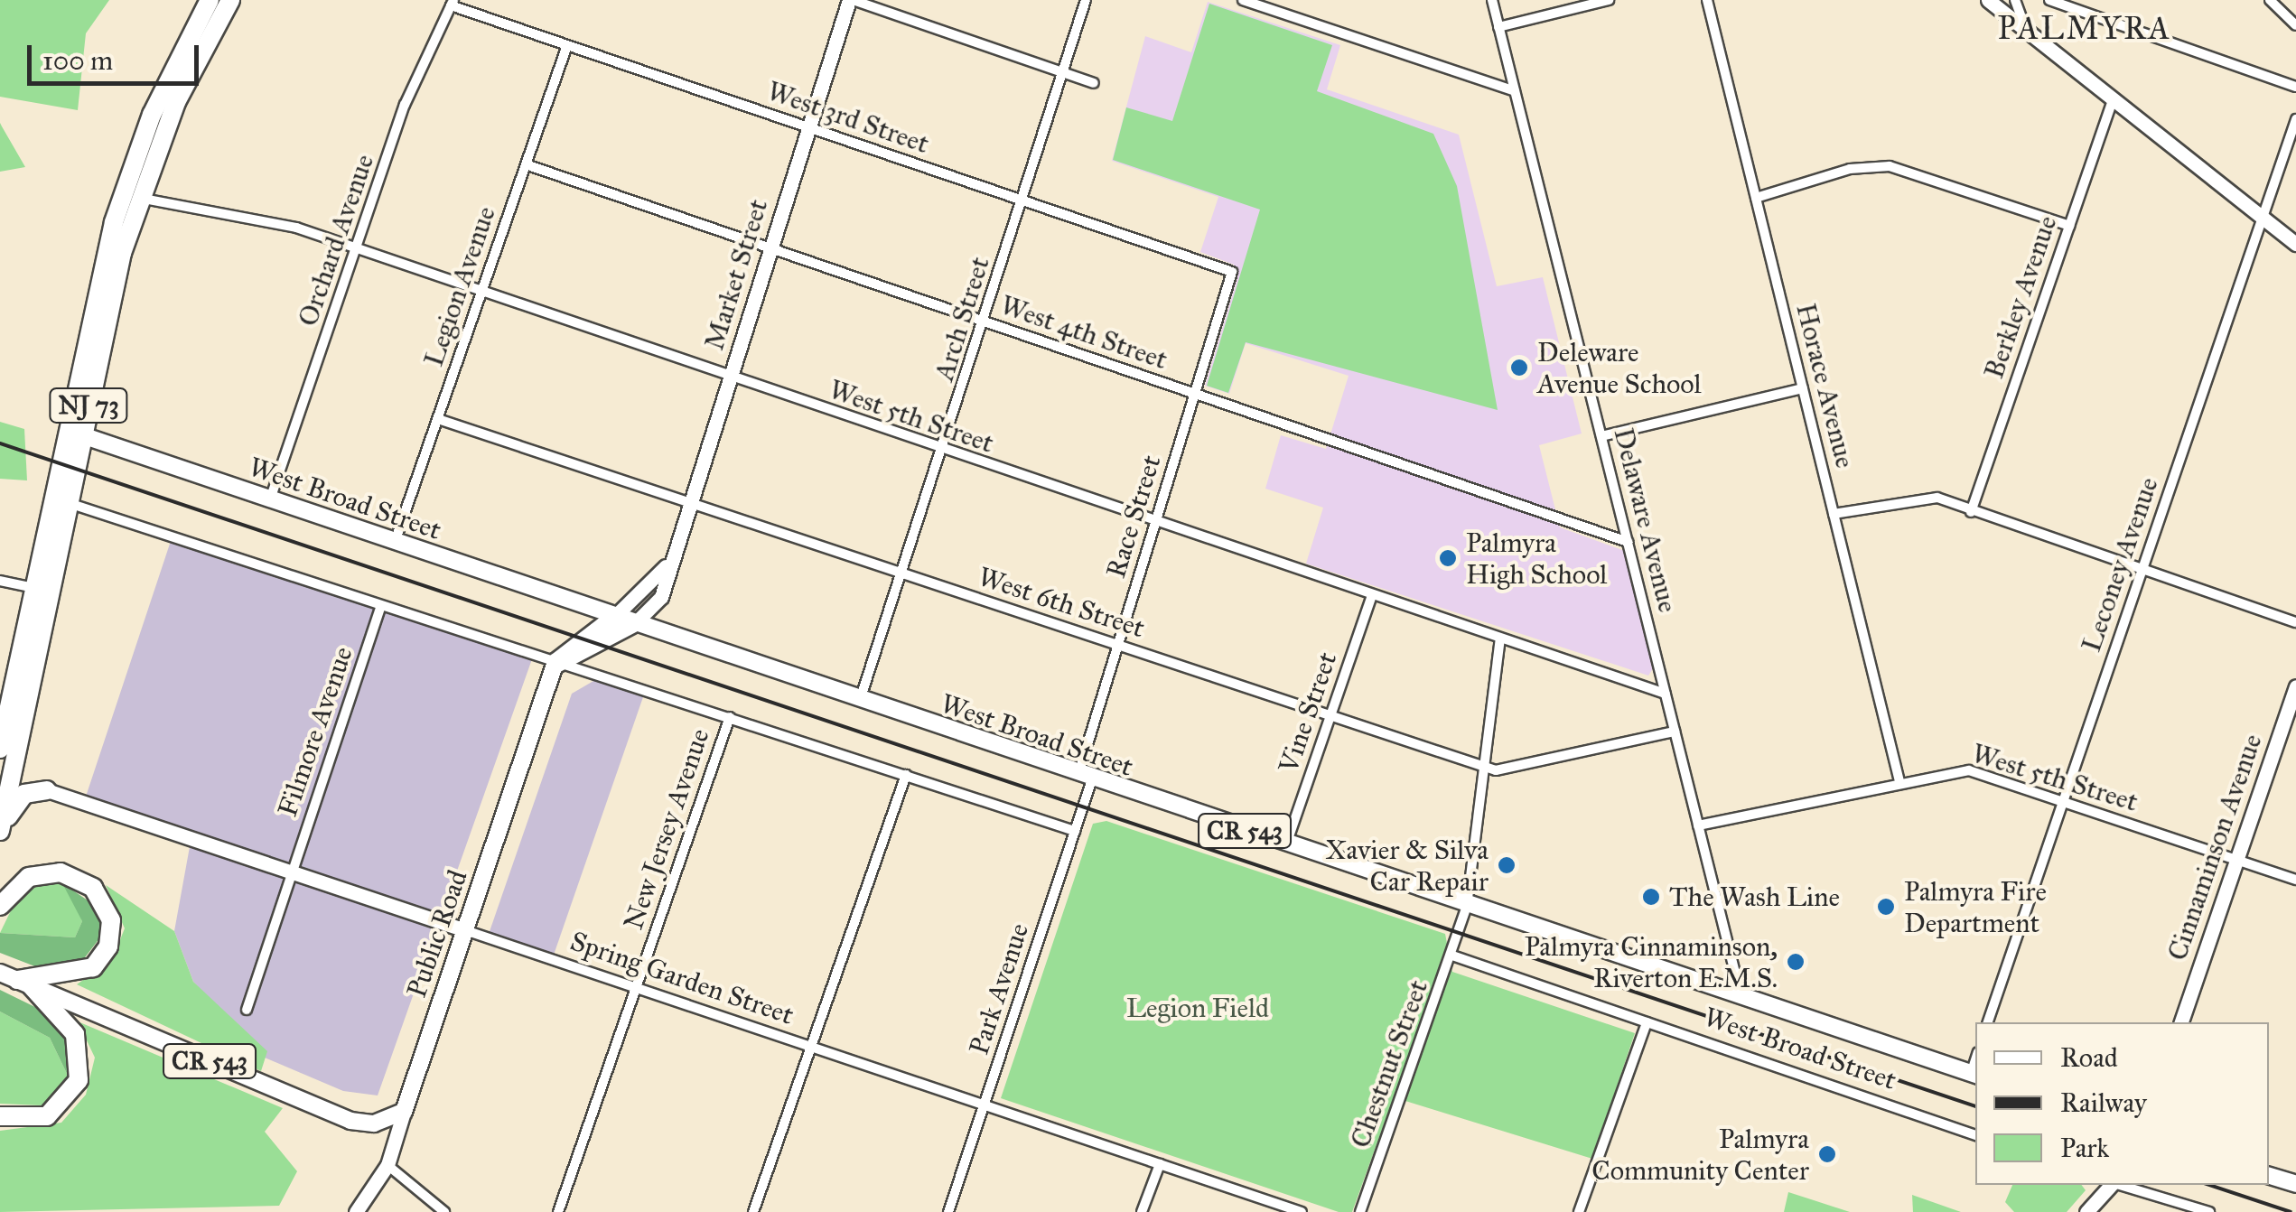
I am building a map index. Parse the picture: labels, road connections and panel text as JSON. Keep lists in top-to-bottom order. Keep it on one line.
{"streets":{"highway":["NJ 73"],"main road":["West Broad Street","CR 543","Public Road"],"street":["West 3rd Street","Orchard Avenue","Market Street","Legion Avenue","Berkley Avenue","Arch Street","West 4th Street","Horace Avenue","West 5th Street","Race Street","Delaware Avenue","Leconey Avenue","West 6th Street","Vine Street","Filmore Avenue","New Jersey Avenue","Cinnaminson Avenue","Spring Garden Street","Park Avenue","Chestnut Street"]},"crossings":[["West 3rd Street","Orchard Avenue"],["West 3rd Street","Market Street"],["West 3rd Street","Legion Avenue"],["West 3rd Street","Arch Street"],["West 3rd Street","Race Street"],["Orchard Avenue","West 5th Street"],["Orchard Avenue","West Broad Street"],["Market Street","West 4th Street"],["Market Street","West 5th Street"],["Market Street","West Broad Street"],["Market Street","West 6th Street"],["Legion Avenue","West 4th Street"],["Legion Avenue","West 5th Street"],["Legion Avenue","West Broad Street"],["Legion Avenue","West 6th Street"],["Arch Street","West 4th Street"],["Arch Street","West 5th Street"],["Arch Street","West Broad Street"],["Arch Street","West 6th Street"],["West 4th Street","Race Street"],["West 4th Street","Delaware Avenue"],["Horace Avenue","West 5th Street"],["NJ 73","West 5th Street"],["NJ 73","West Broad Street"],["West 5th Street","Race Street"],["West 5th Street","Delaware Avenue"],["West 5th Street","Leconey Avenue"],["West 5th Street","Vine Street"],["West 5th Street","Cinnaminson Avenue"],["West 5th Street","Chestnut Street"],["West Broad Street","Race Street"],["West Broad Street","Delaware Avenue"],["West Broad Street","Vine Street"],["West Broad Street","Park Avenue"],["West Broad Street","Chestnut Street"],["Race Street","West 6th Street"],["Race Street","Park Avenue"],["Delaware Avenue","West 6th Street"],["West 6th Street","Vine Street"],["West 6th Street","Chestnut Street"],["Filmore Avenue","Spring Garden Street"],["New Jersey Avenue","Spring Garden Street"],["CR 543","Public Road"],["Public Road","Spring Garden Street"],["Spring Garden Street","Park Avenue"]],"districts":["PALMYRA"],"parks":["Legion Field"],"places":["Deleware Avenue School","Palmyra High School","Xavier & Silva Car Repair","The Wash Line","Palmyra Fire Department","Palmyra Cinnaminson, Riverton E.M.S.","Palmyra Community Center"],"legend":["Road","Railway","Park"],"scale_bar":"100 m"}
